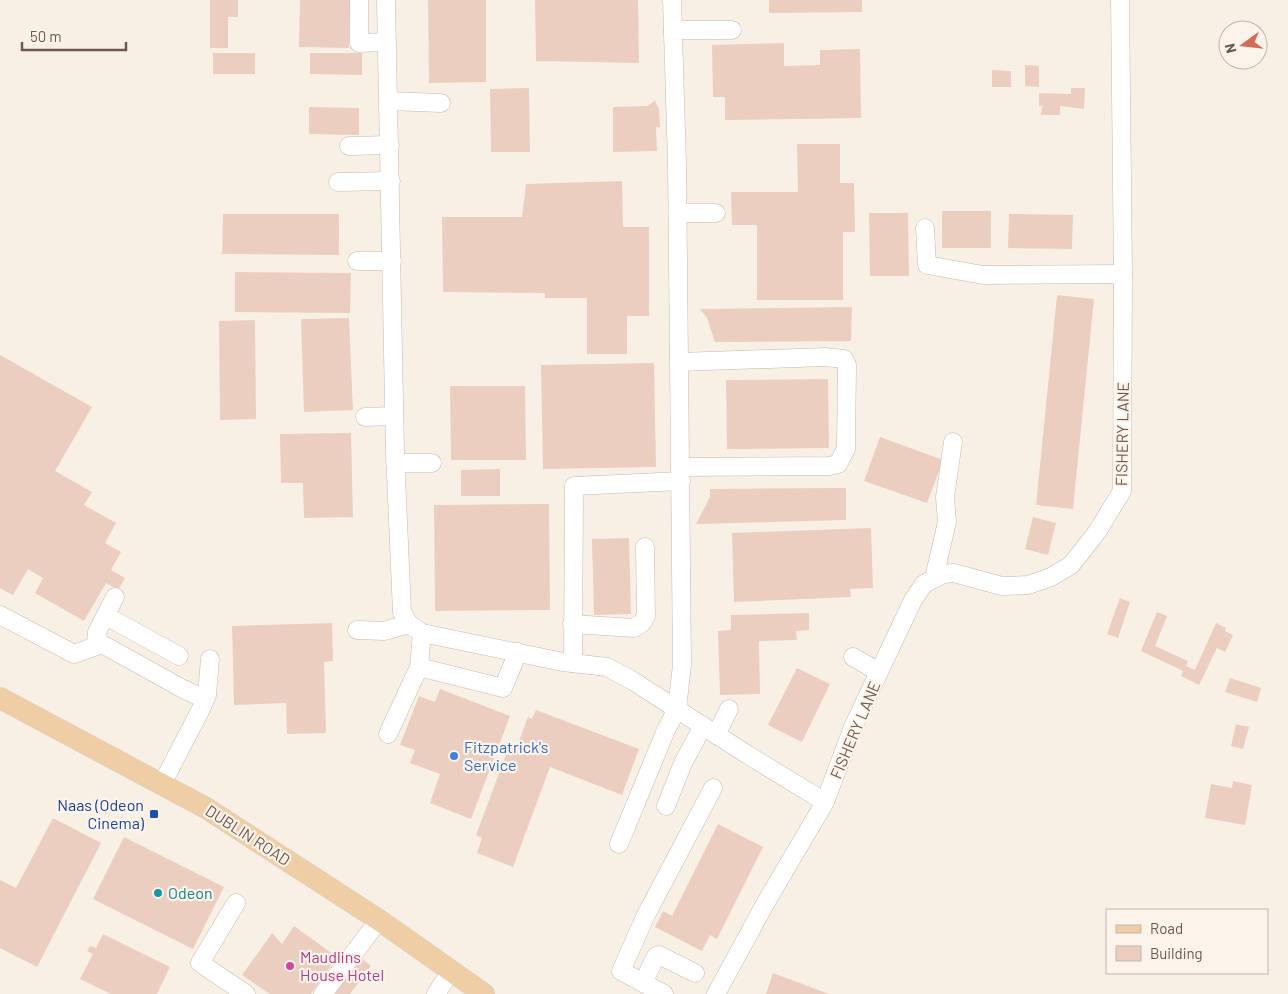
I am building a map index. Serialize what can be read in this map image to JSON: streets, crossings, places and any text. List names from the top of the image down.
{
  "streets": {
    "main road": ["DUBLIN ROAD"],
    "street": ["FISHERY LANE"]
  },
  "places": {
    "other": ["Fitzpatrick's Service", "Odeon", "Maudlins House Hotel"],
    "transit": ["Naas (Odeon Cinema)"]
  },
  "legend": ["Road", "Building"],
  "scale_bar": "50 m",
  "north": "left"
}
